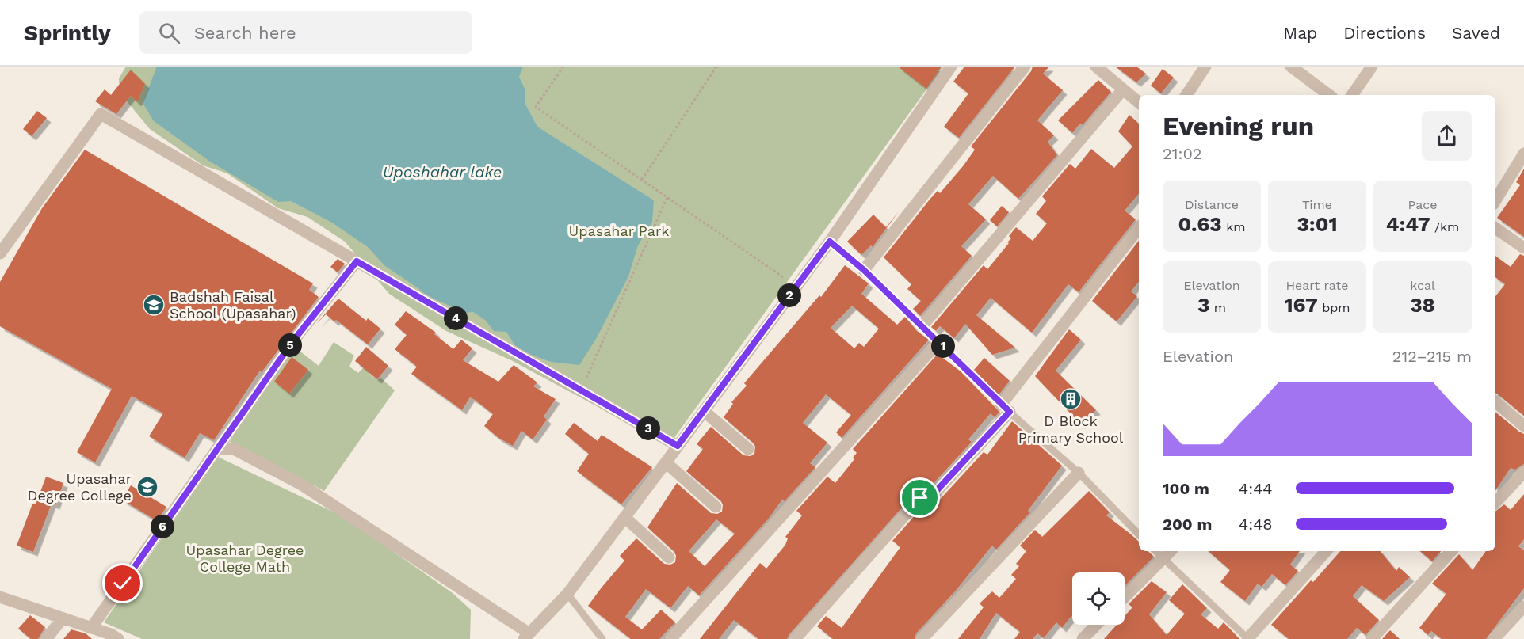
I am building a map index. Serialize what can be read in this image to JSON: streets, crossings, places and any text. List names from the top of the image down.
{
  "water": ["Uposhahar lake"],
  "parks": ["Upasahar Park", "Upasahar Degree College Math"],
  "places": {
    "school or university": ["Badshah Faisal School (Upasahar)", "Upasahar Degree College"],
    "building": ["D Block Primary School"]
  },
  "page": {
    "header": "Sprintly",
    "search": "Search here",
    "nav": ["Map", "Directions", "Saved"],
    "heading": ["Evening run", "21:02"],
    "stats": [
      ["Distance", "0.63 km"],
      ["Time", "3:01"],
      ["Pace", "4:47 /km"],
      ["Elevation", "3 m"],
      ["Heart rate", "167 bpm"],
      ["kcal", "38"]
    ],
    "pins": [
      "2",
      "4",
      "5",
      "1",
      "3",
      "6"
    ],
    "chart": ["Elevation", "212–215 m"],
    "list": [
      {
        "name": "100 m",
        "note": "4:44"
      },
      {
        "name": "200 m",
        "note": "4:48"
      }
    ]
  }
}
